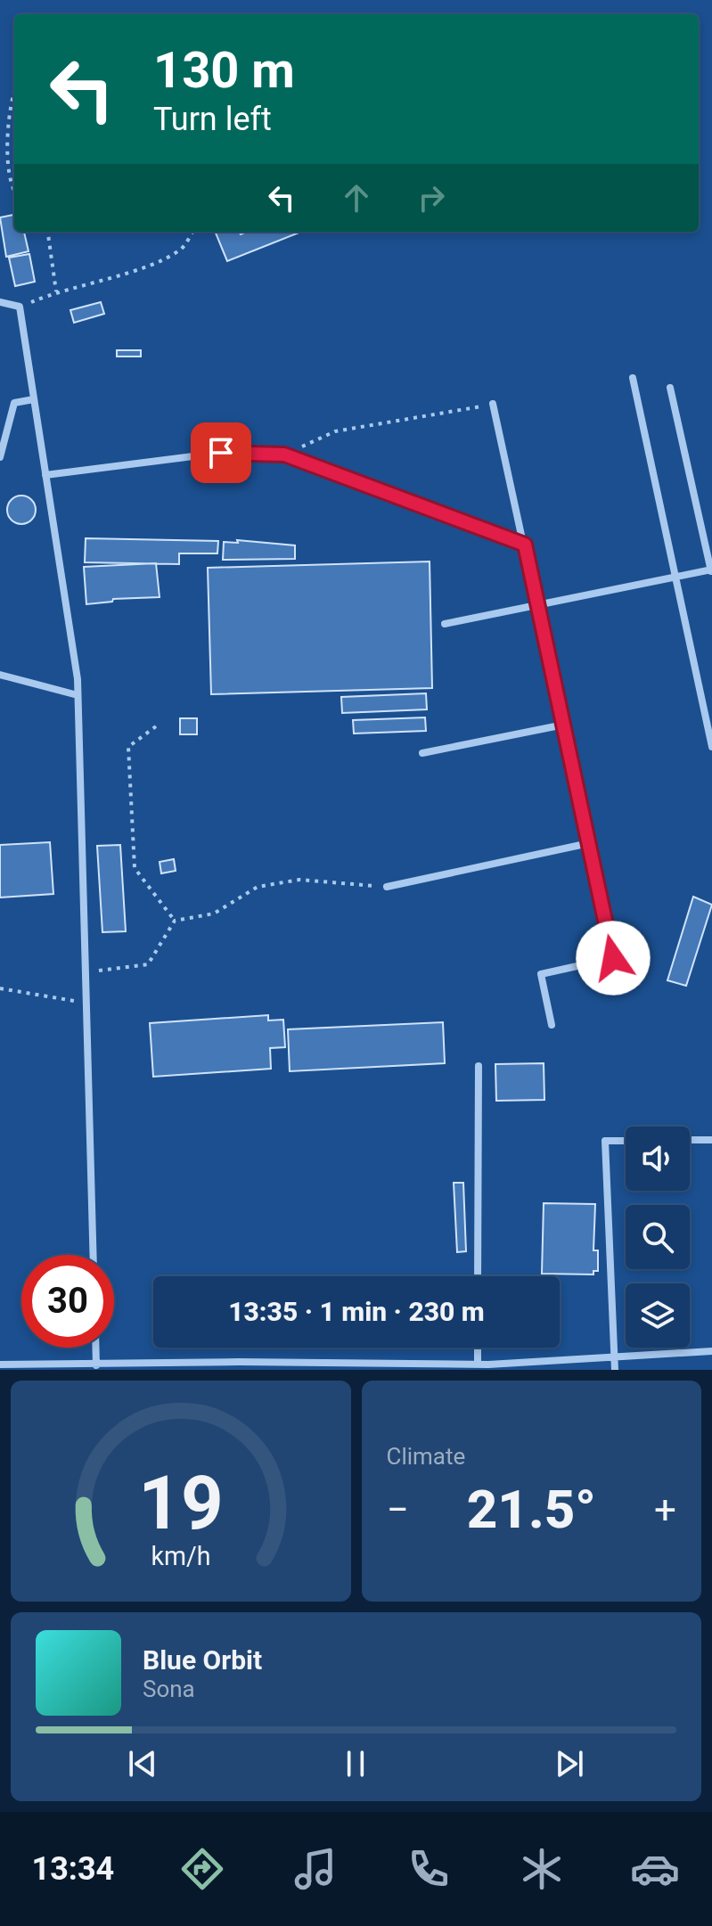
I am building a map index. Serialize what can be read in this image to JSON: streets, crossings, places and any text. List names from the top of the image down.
{
  "page": {
    "turn": ["130 m", "Turn left"],
    "limit": "30",
    "trip": "13:35 · 1 min · 230 m",
    "tile": "Climate",
    "heat": ["−", "21.5°", "+"],
    "song": ["Blue Orbit", "Sona"],
    "tabs": "13:34",
    "gauge": ["19", "km/h"]
  }
}
